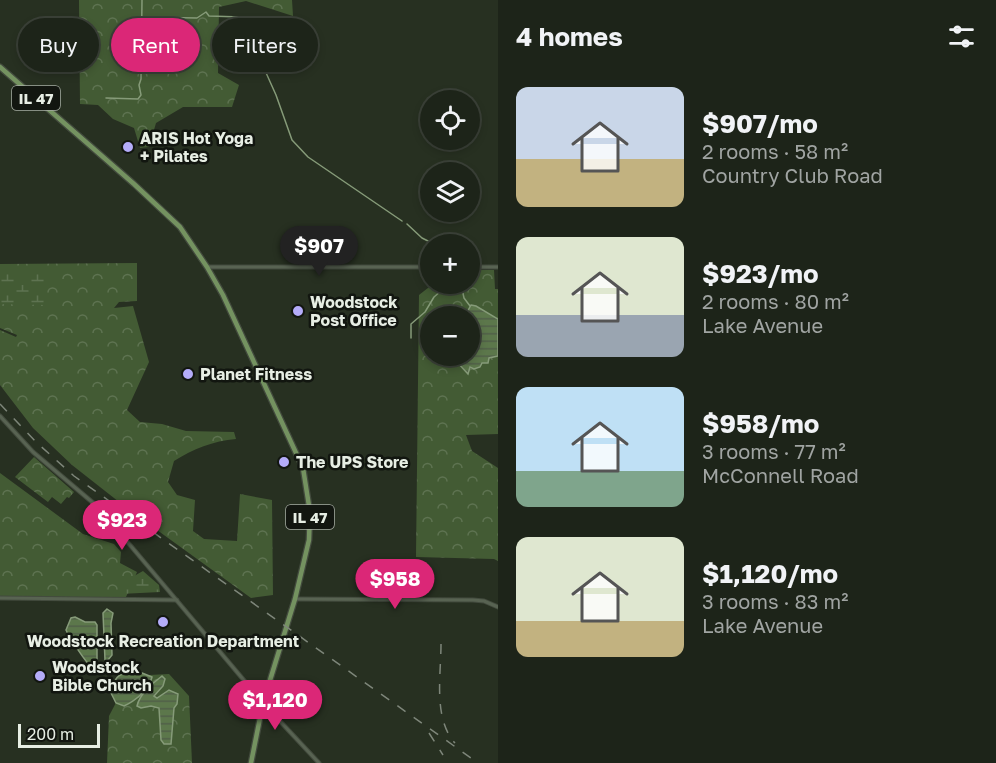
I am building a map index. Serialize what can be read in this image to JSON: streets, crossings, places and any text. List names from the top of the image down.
{
  "streets": {
    "main road": ["IL 47"]
  },
  "places": [
    "ARIS Hot Yoga + Pilates",
    "Woodstock Post Office",
    "Planet Fitness",
    "The UPS Store",
    "Woodstock Recreation Department",
    "Woodstock Bible Church"
  ],
  "scale_bar": "200 m",
  "page": {
    "heading": "4 homes",
    "chip": ["Buy", "Rent", "Filters"],
    "list": [
      {
        "name": "$907/mo",
        "note": "2 rooms · 58 m² · Country Club Road"
      },
      {
        "name": "$923/mo",
        "note": "2 rooms · 80 m² · Lake Avenue"
      },
      {
        "name": "$958/mo",
        "note": "3 rooms · 77 m² · McConnell Road"
      },
      {
        "name": "$1,120/mo",
        "note": "3 rooms · 83 m² · Lake Avenue"
      }
    ],
    "map_buttons": ["+", "−"],
    "price": [
      "$907",
      "$923",
      "$958",
      "$1,120"
    ],
    "scale": "200 m"
  }
}
